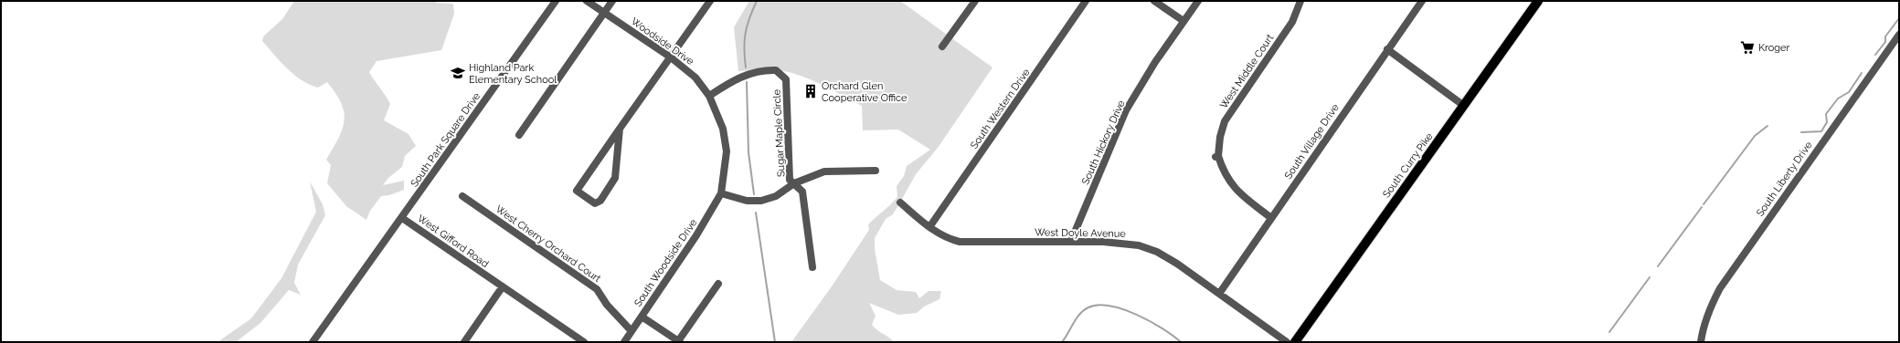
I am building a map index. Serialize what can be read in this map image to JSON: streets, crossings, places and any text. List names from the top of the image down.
{
  "streets": {
    "main road": ["South Curry Pike"],
    "street": [
      "Woodside Drive",
      "West Middle Court",
      "South Western Drive",
      "Sugar Maple Circle",
      "South Park Square Drive",
      "South Village Drive",
      "South Hickory Drive",
      "South Liberty Drive",
      "West Doyle Avenue",
      "West Gifford Road",
      "West Cherry Orchard Court",
      "South Woodside Drive"
    ]
  },
  "crossings": [
    ["Woodside Drive", "Sugar Maple Circle"],
    ["Woodside Drive", "South Woodside Drive"],
    ["West Middle Court", "South Village Drive"],
    ["South Western Drive", "West Doyle Avenue"],
    ["South Park Square Drive", "West Gifford Road"],
    ["South Village Drive", "West Doyle Avenue"],
    ["South Hickory Drive", "West Doyle Avenue"],
    ["West Cherry Orchard Court", "South Woodside Drive"]
  ],
  "places": {
    "supermarket": ["Kroger"],
    "school or university": ["Highland Park Elementary School"],
    "building": ["Orchard Glen Cooperative Office"]
  }
}
